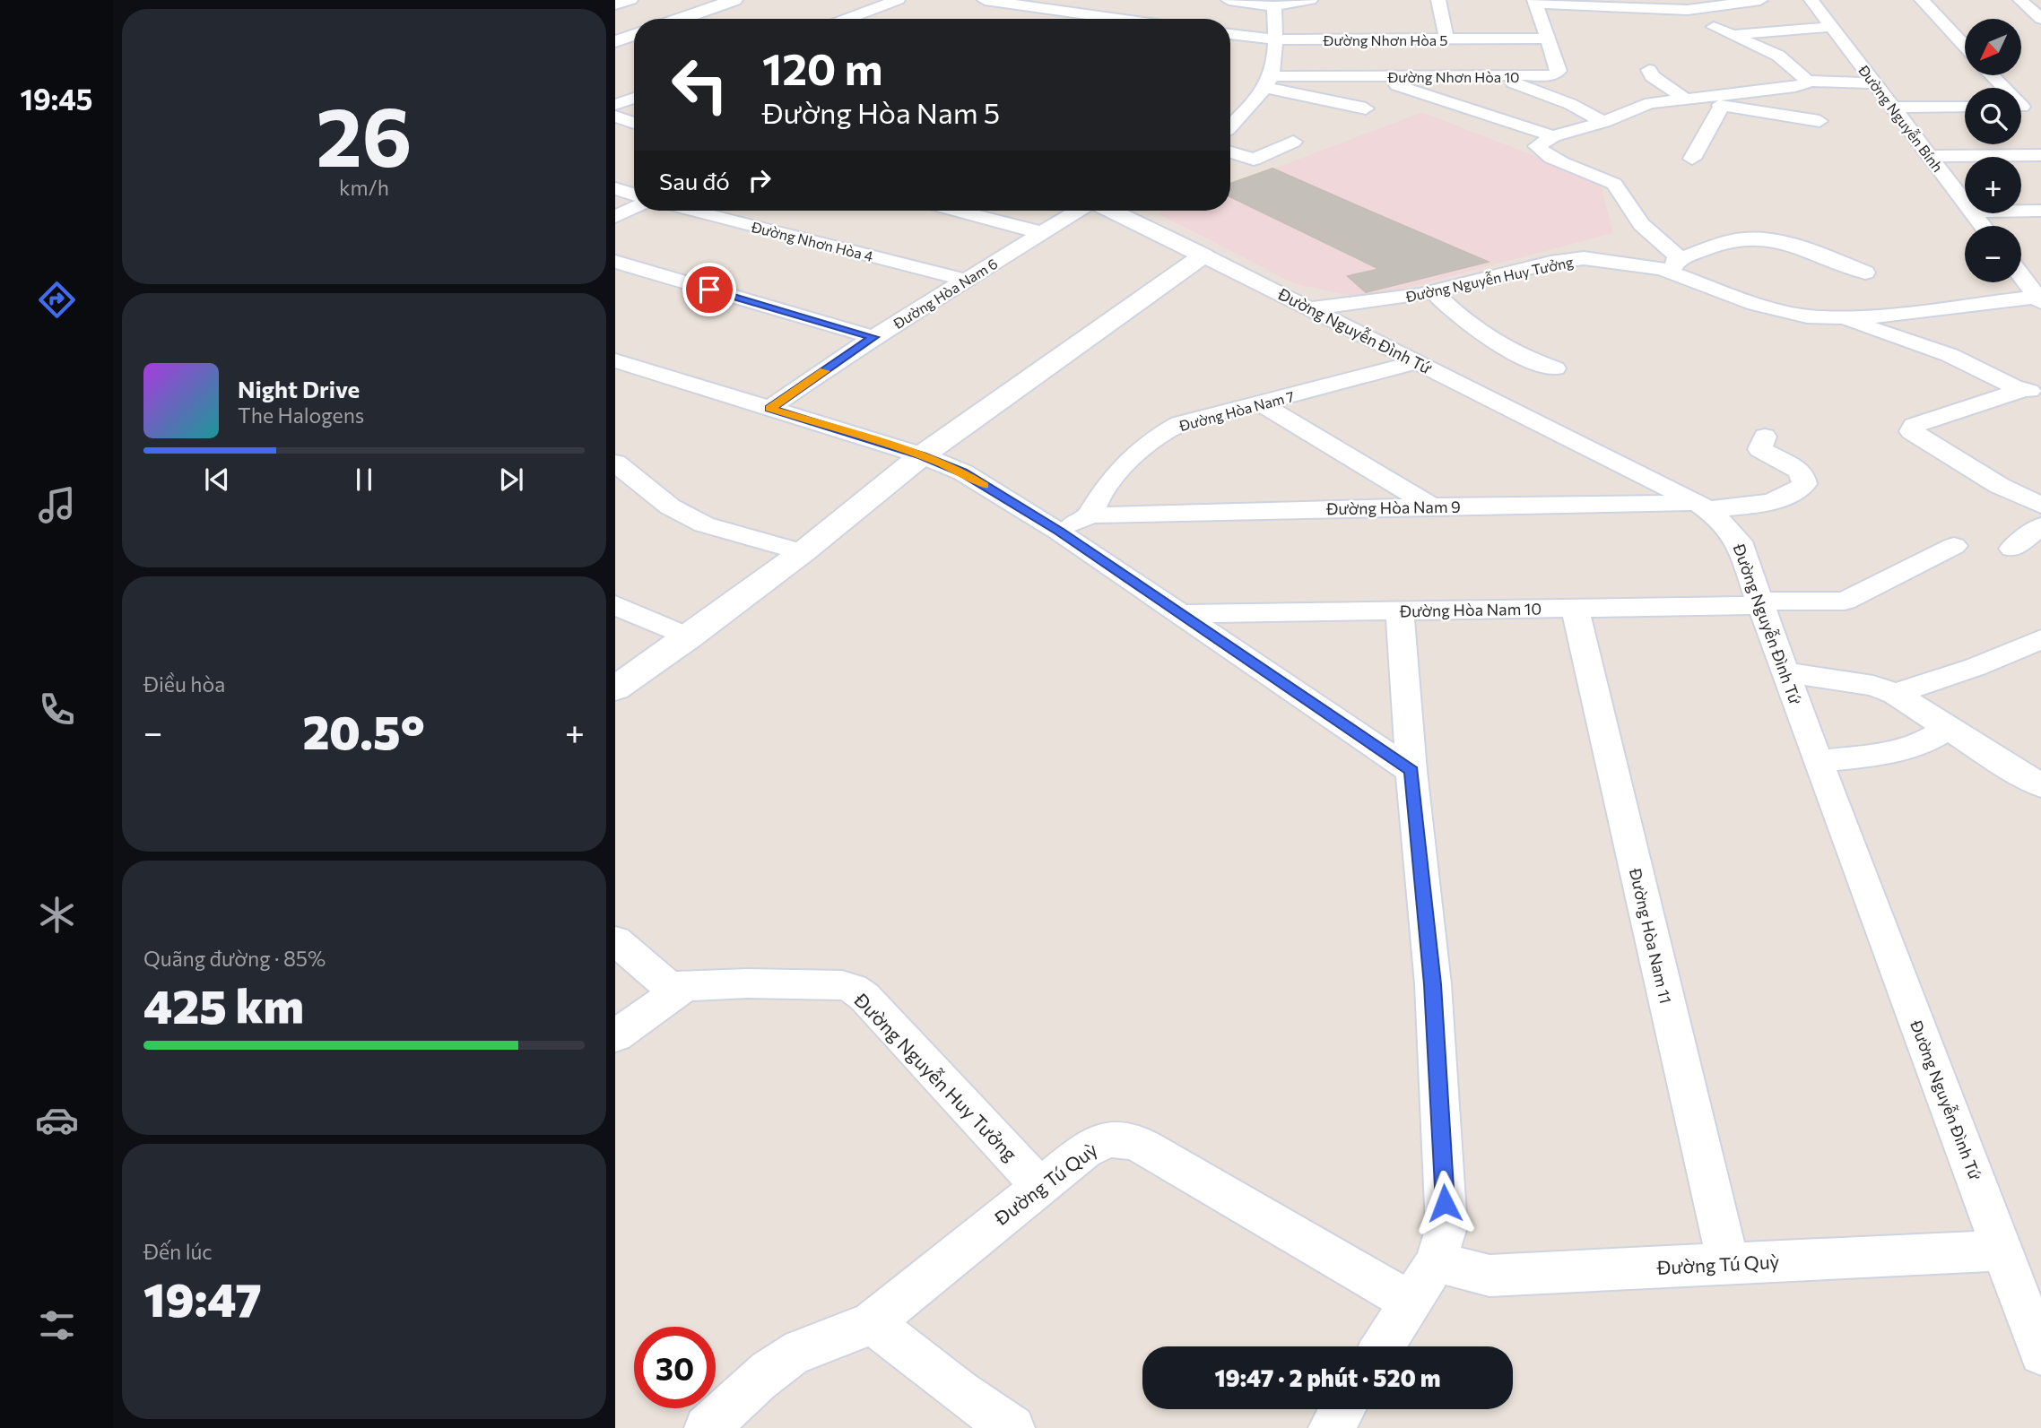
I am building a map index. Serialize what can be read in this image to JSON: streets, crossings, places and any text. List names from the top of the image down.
{
  "streets": {
    "street": [
      "Đường Nhơn Hòa 5",
      "Đường Nhơn Hòa 10",
      "Đường Nguyễn Bính",
      "Đường Nhơn Hòa 4",
      "Đường Nguyễn Huy Tưởng",
      "Đường Hòa Nam 6",
      "Đường Nguyễn Đình Tứ",
      "Đường Hòa Nam 7",
      "Đường Hòa Nam 9",
      "Đường Hòa Nam 10",
      "Đường Hòa Nam 11",
      "Đường Tú Quỳ"
    ]
  },
  "crossings": [
    ["Đường Nhơn Hòa 5", "Đường Nhơn Hòa 10"],
    ["Đường Nhơn Hòa 4", "Đường Hòa Nam 6"],
    ["Đường Nguyễn Huy Tưởng", "Đường Nguyễn Đình Tứ"],
    ["Đường Nguyễn Huy Tưởng", "Đường Tú Quỳ"],
    ["Đường Nguyễn Đình Tứ", "Đường Hòa Nam 7"],
    ["Đường Nguyễn Đình Tứ", "Đường Hòa Nam 9"],
    ["Đường Nguyễn Đình Tứ", "Đường Hòa Nam 10"],
    ["Đường Nguyễn Đình Tứ", "Đường Tú Quỳ"],
    ["Đường Hòa Nam 7", "Đường Hòa Nam 9"],
    ["Đường Hòa Nam 10", "Đường Hòa Nam 11"],
    ["Đường Hòa Nam 11", "Đường Tú Quỳ"]
  ],
  "north": "bottom left",
  "page": {
    "tabs": "19:45",
    "tile": [
      ["26", "km/h"],
      "Điều hòa",
      ["Quãng đường · 85%", "425 km"],
      ["Đến lúc", "19:47"]
    ],
    "map_buttons": ["+", "−"],
    "turn": ["120 m", "Đường Hòa Nam 5"],
    "then": "Sau đó",
    "song": ["Night Drive", "The Halogens"],
    "heat": ["−", "20.5°", "+"],
    "limit": "30",
    "trip": "19:47 · 2 phút · 520 m"
  }
}
